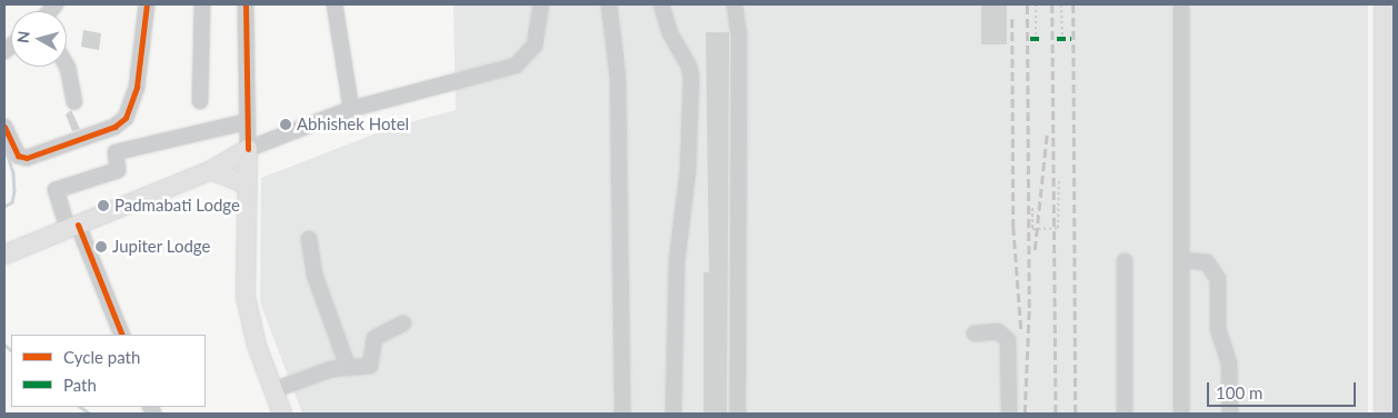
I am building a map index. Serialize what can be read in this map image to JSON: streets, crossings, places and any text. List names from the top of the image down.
{
  "places": ["Abhishek Hotel", "Padmabati Lodge", "Jupiter Lodge"],
  "legend": ["Cycle path", "Path"],
  "scale_bar": "100 m",
  "north": "left"
}
